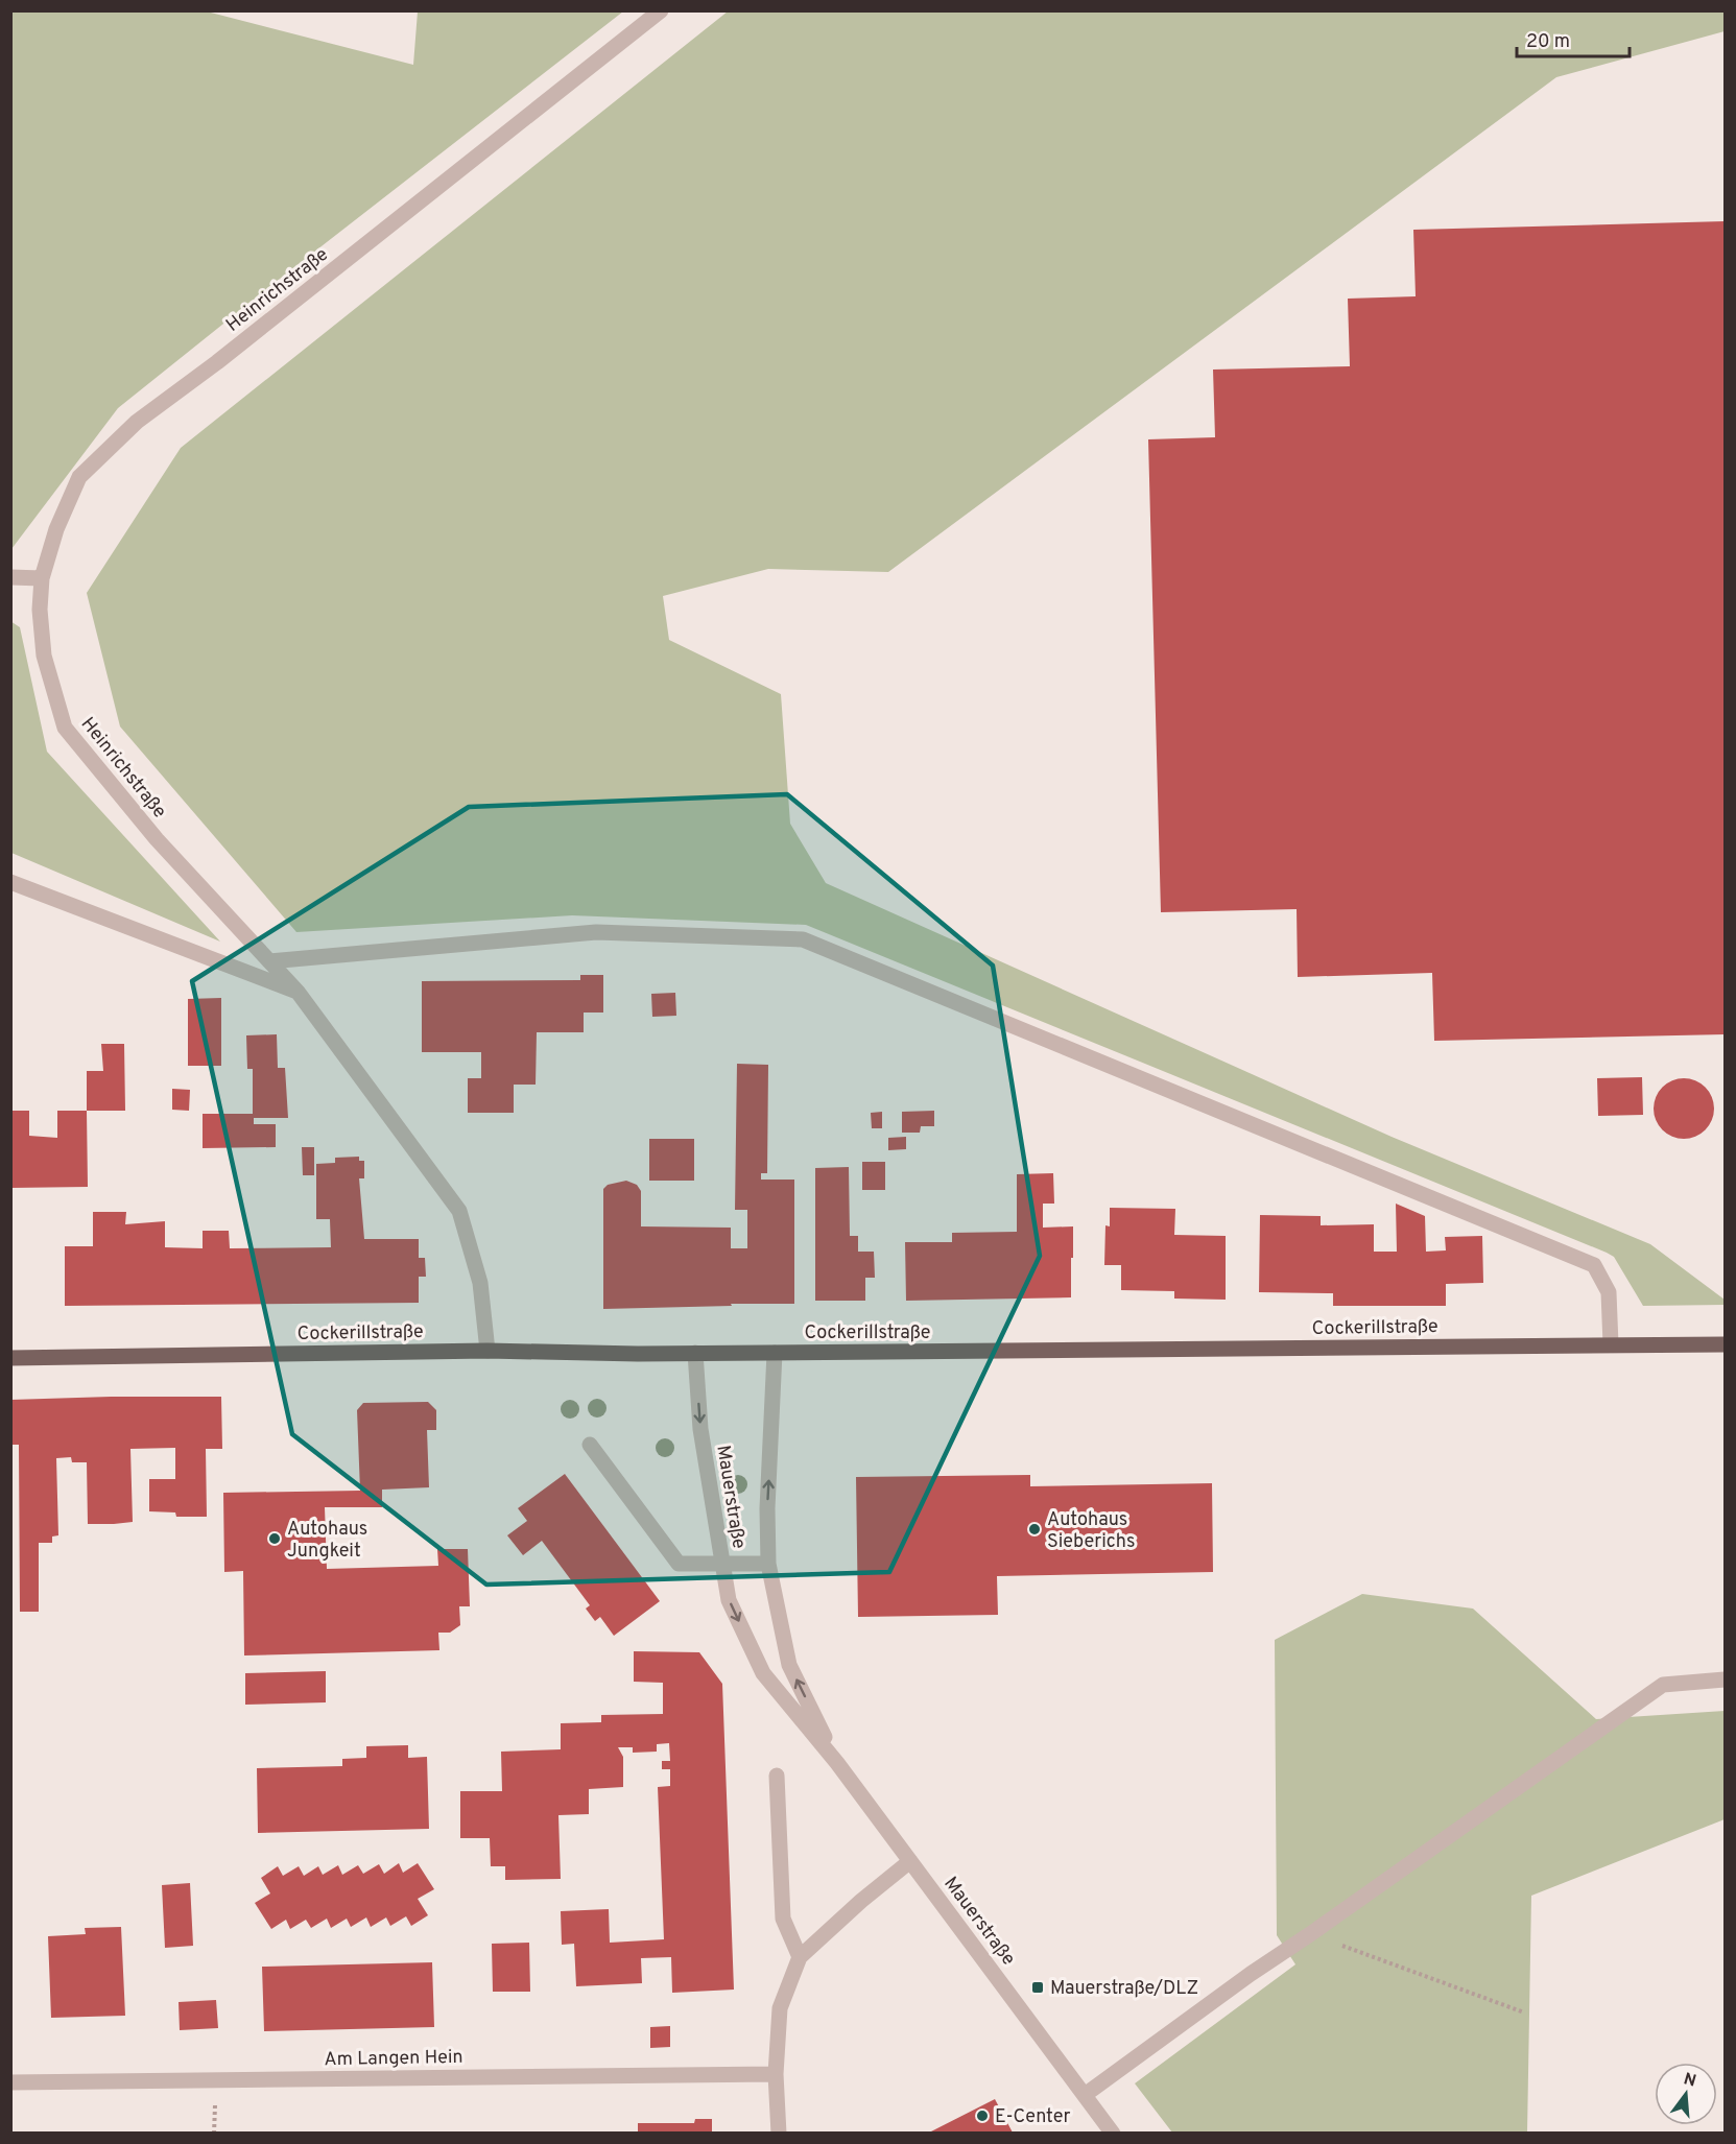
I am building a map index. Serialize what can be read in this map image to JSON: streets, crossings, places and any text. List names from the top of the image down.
{
  "streets": {
    "main road": ["Cockerillstraße"],
    "street": ["Heinrichstraße", "Mauerstraße", "Am Langen Hein"]
  },
  "crossings": [
    ["Heinrichstraße", "Cockerillstraße"],
    ["Cockerillstraße", "Mauerstraße"]
  ],
  "places": {
    "other": ["Autohaus Sieberichs", "Autohaus Jungkeit", "E-Center"],
    "transit": ["Mauerstraße/DLZ"]
  },
  "scale_bar": "20 m",
  "north": "top"
}
